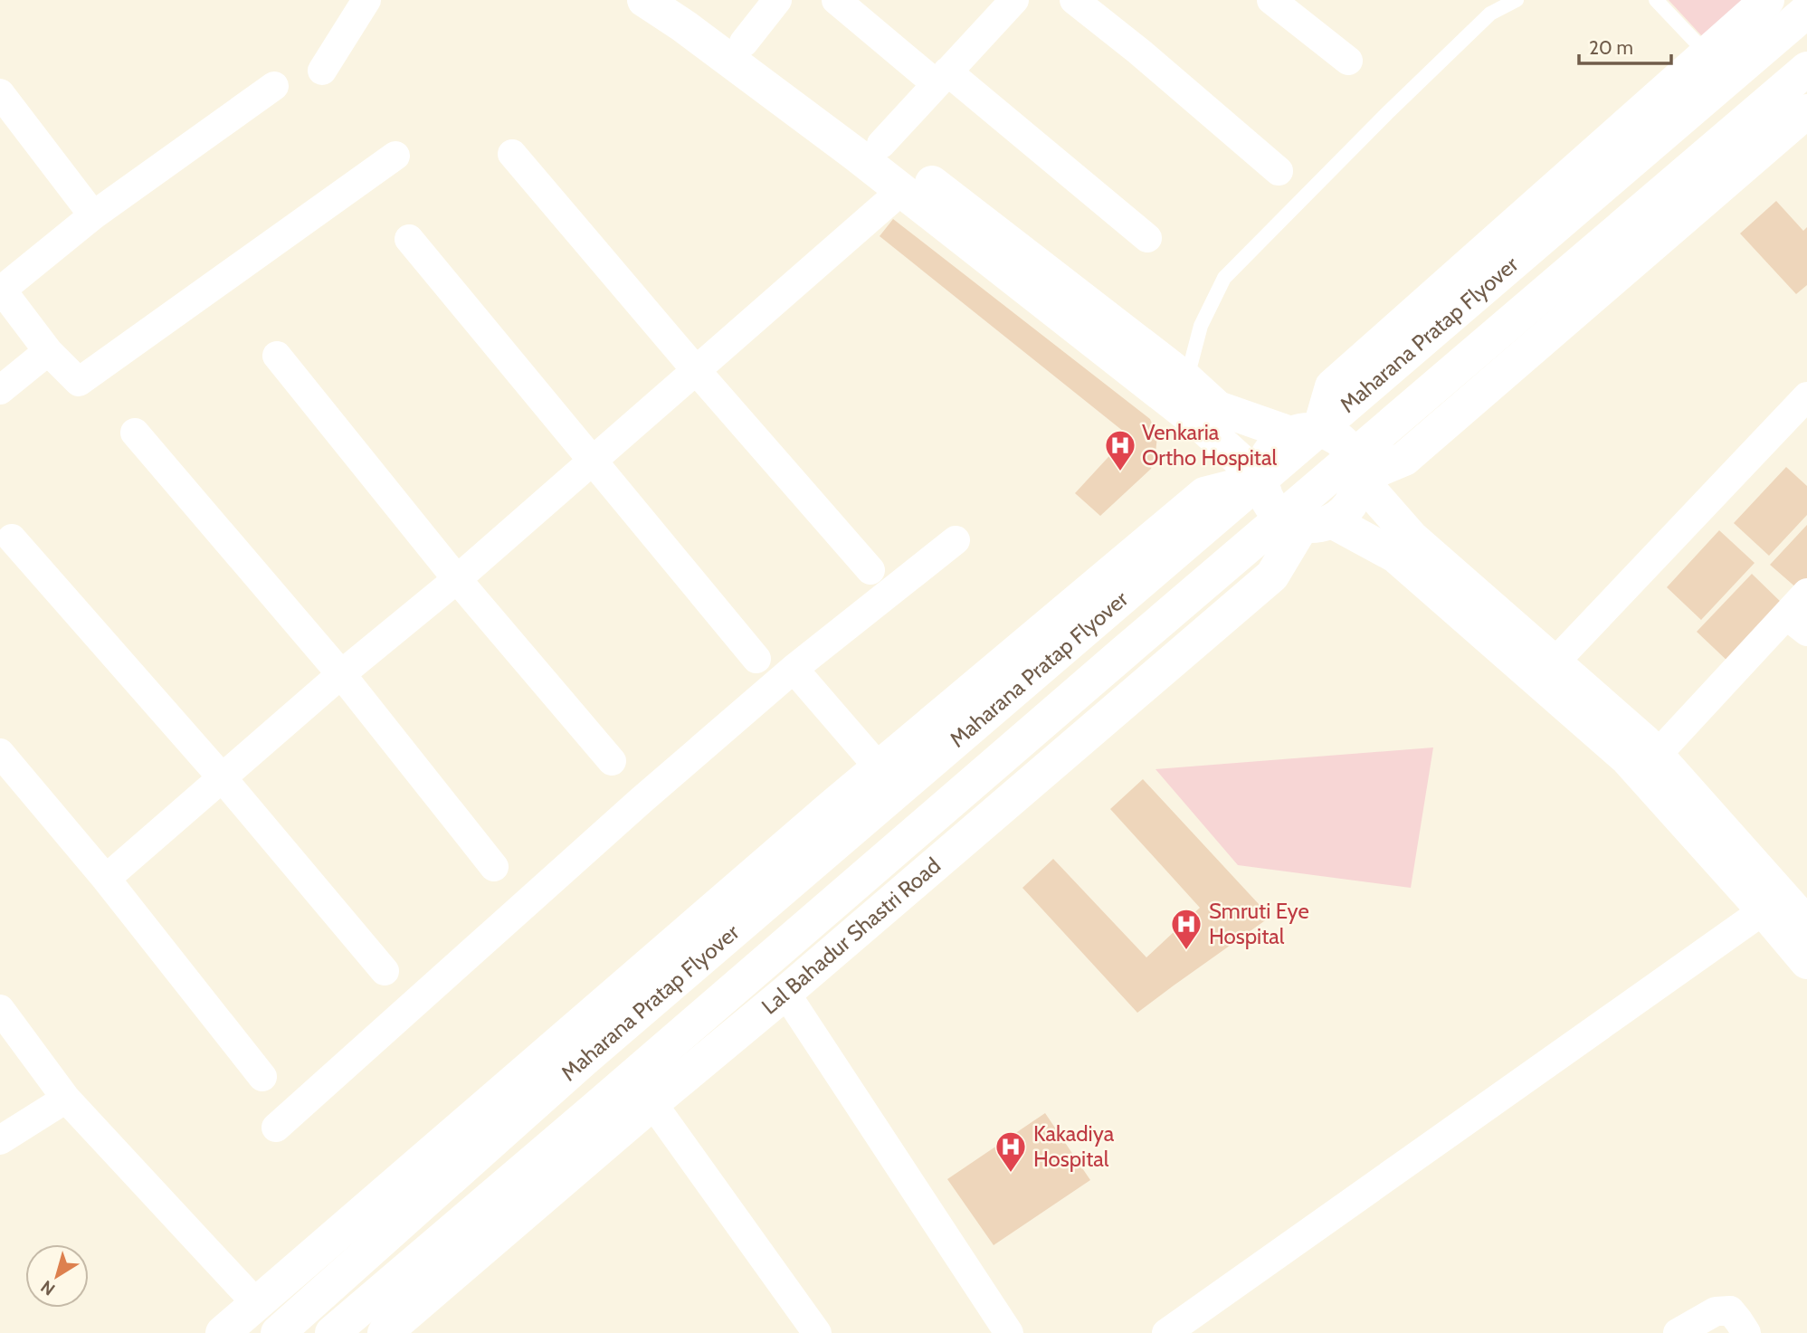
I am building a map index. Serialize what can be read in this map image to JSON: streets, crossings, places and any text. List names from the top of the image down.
{
  "streets": {
    "main road": ["Maharana Pratap Flyover", "Lal Bahadur Shastri Road"]
  },
  "places": {
    "hospital": ["Venkaria Ortho Hospital", "Smruti Eye Hospital", "Kakadiya Hospital"]
  },
  "scale_bar": "20 m",
  "north": "bottom left"
}
